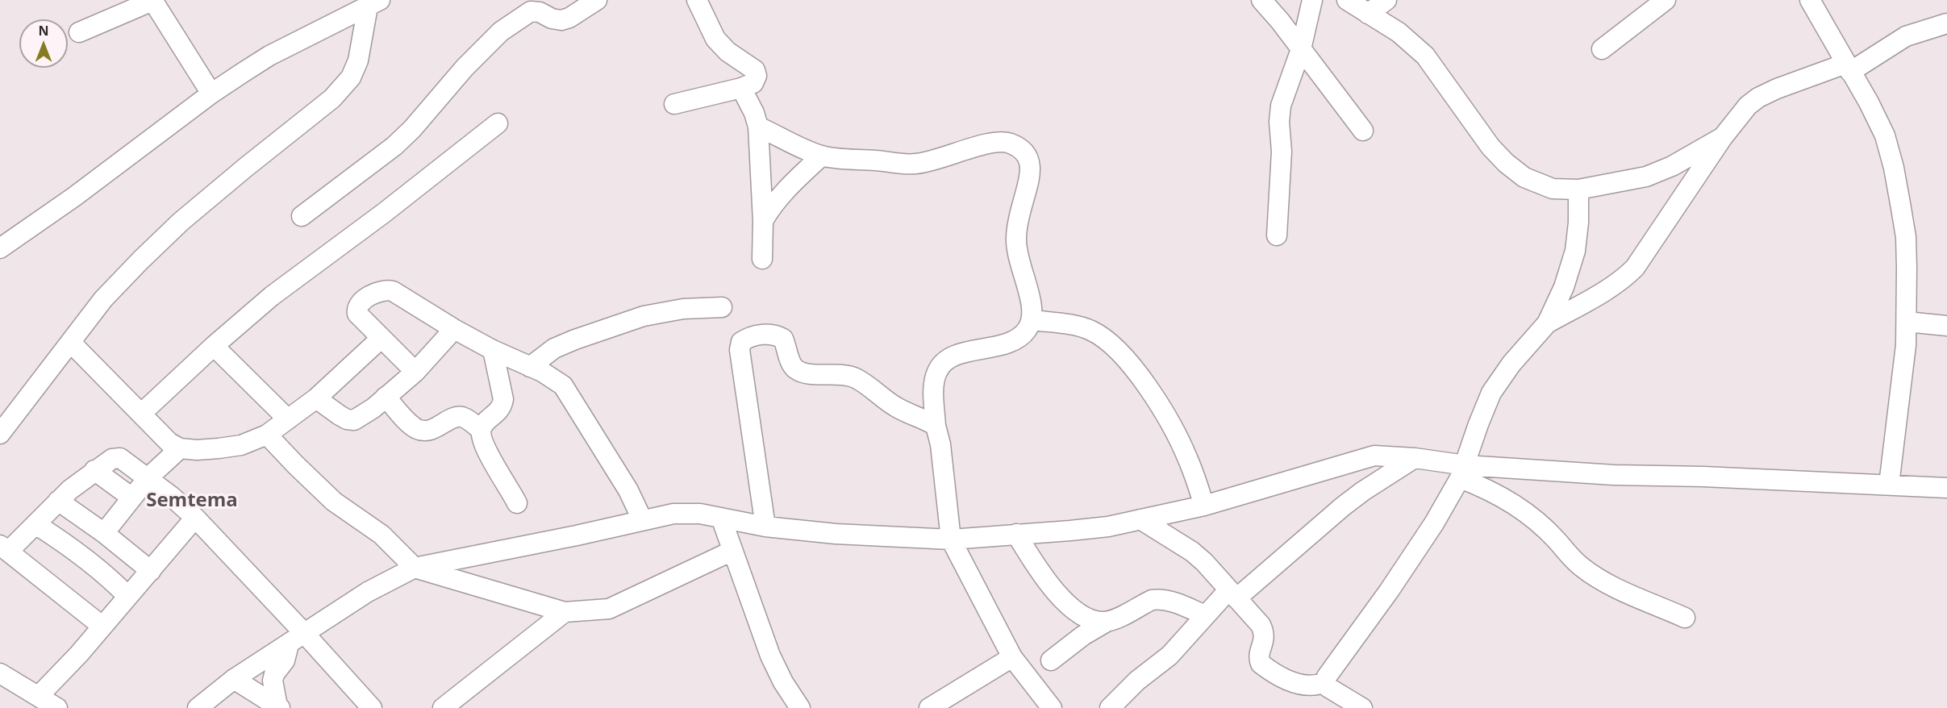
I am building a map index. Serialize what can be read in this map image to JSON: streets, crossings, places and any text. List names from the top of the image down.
{
  "districts": ["Semtema"],
  "north": "top"
}
